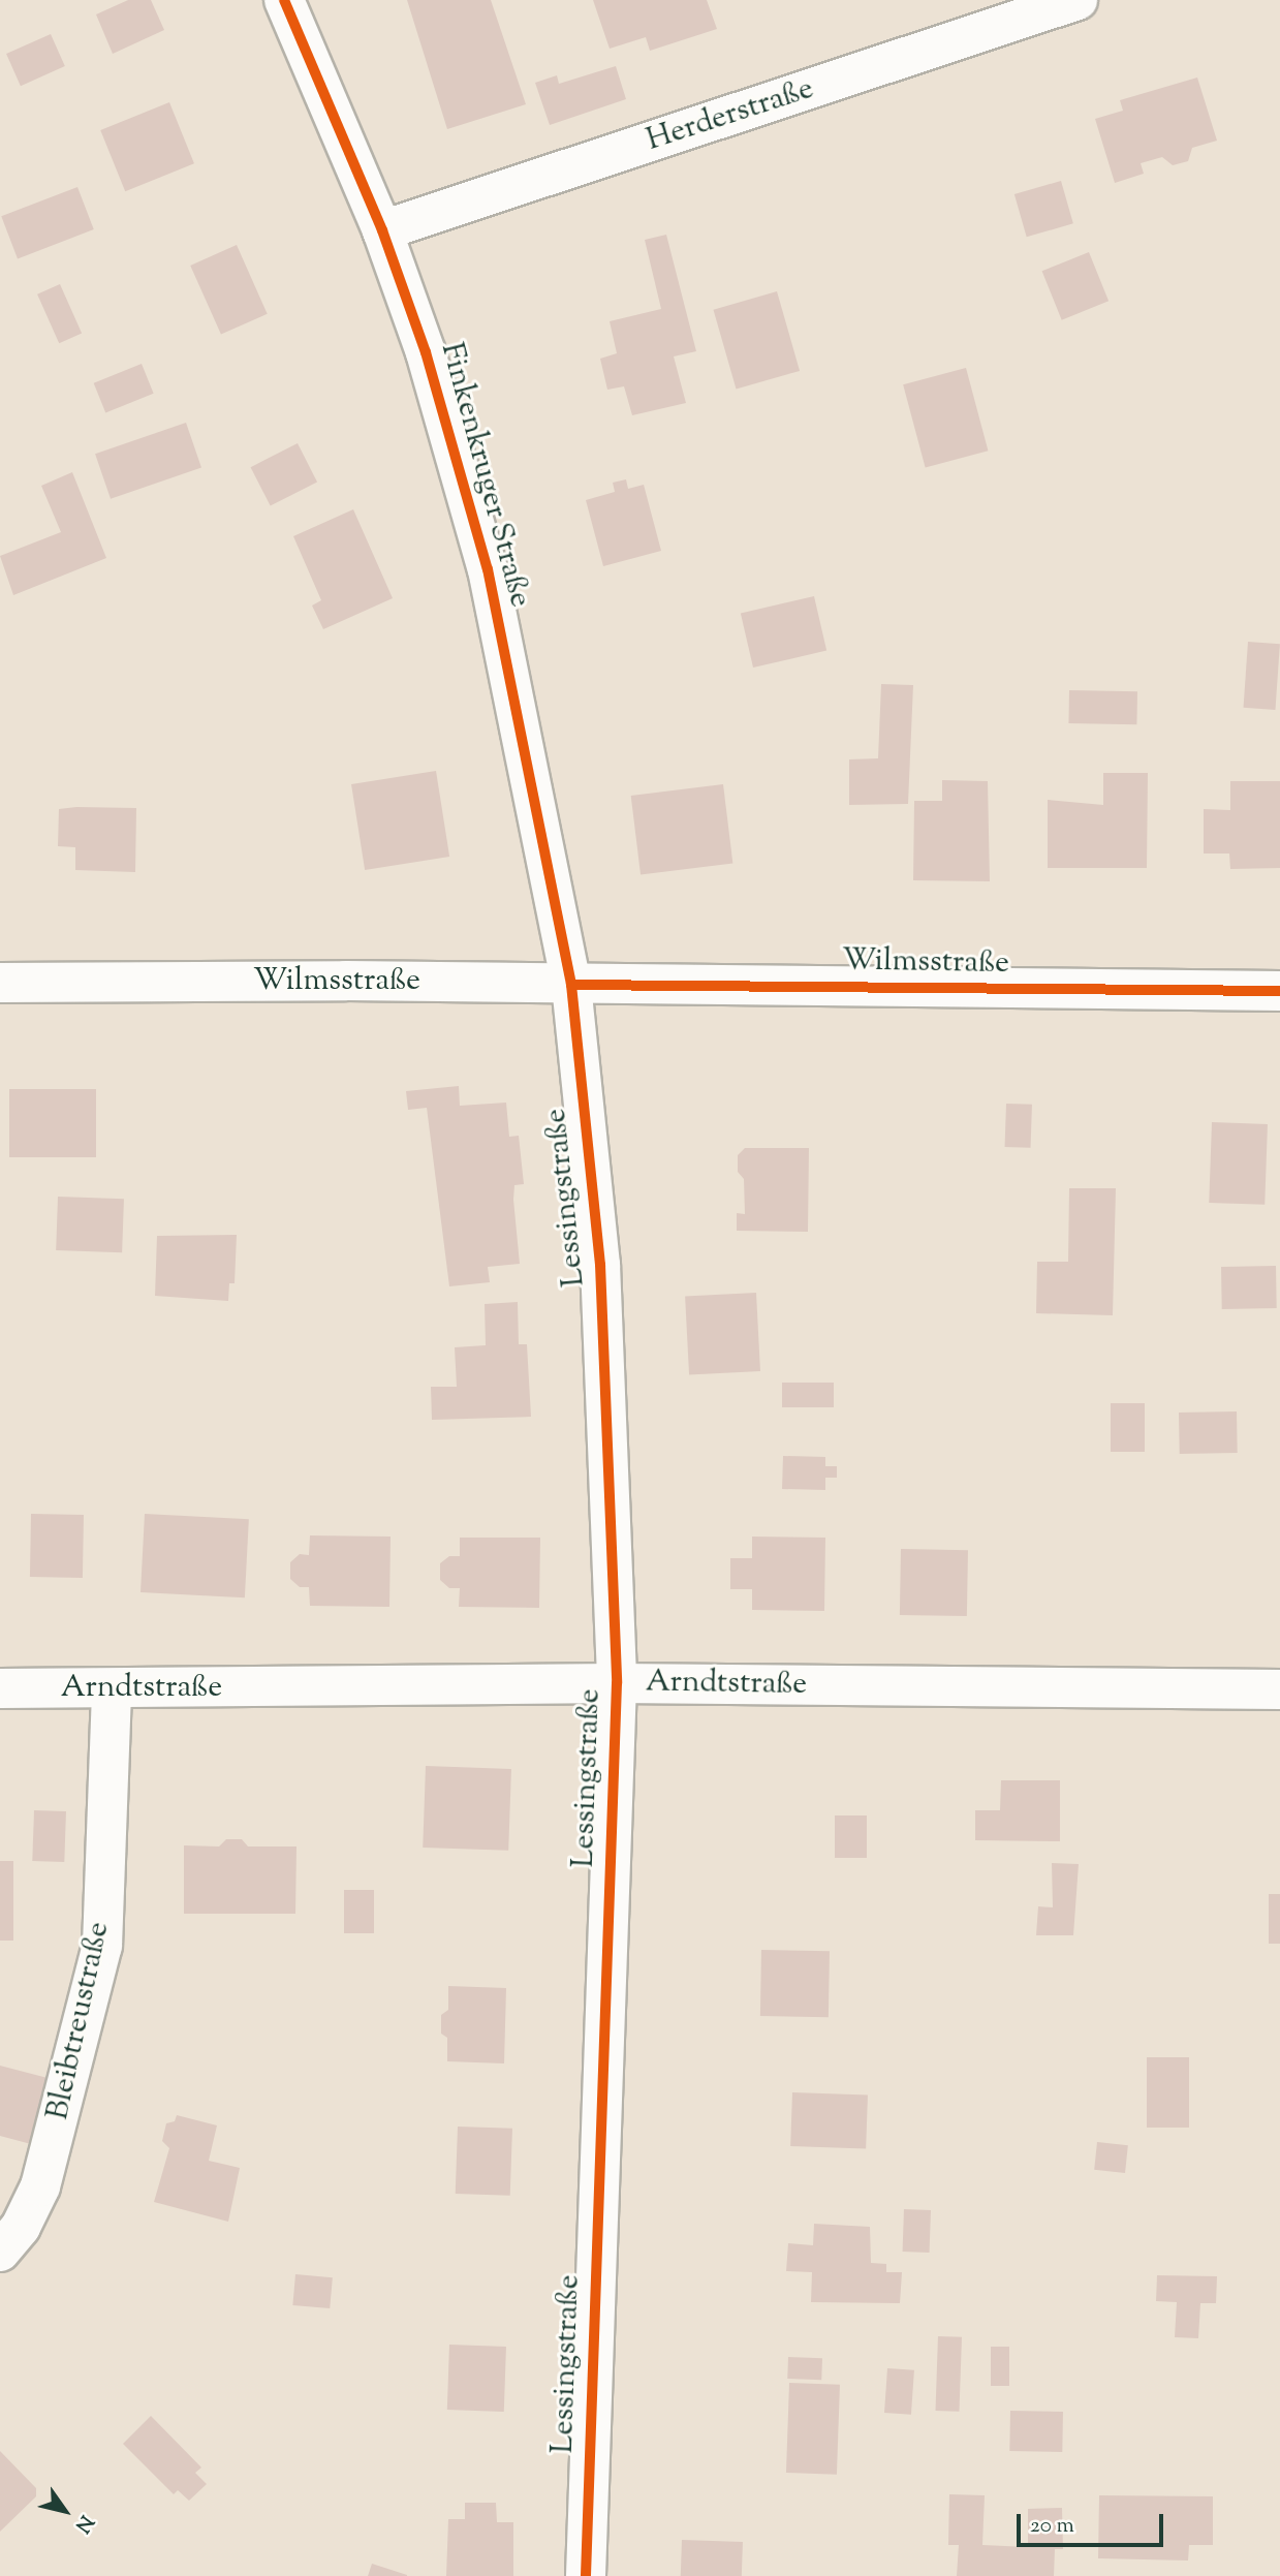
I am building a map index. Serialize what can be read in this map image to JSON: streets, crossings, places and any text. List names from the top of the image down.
{
  "streets": {
    "street": [
      "Herderstraße",
      "Finkenkruger Straße",
      "Wilmsstraße",
      "Lessingstraße",
      "Arndtstraße",
      "Bleibtreustraße"
    ]
  },
  "crossings": [
    ["Herderstraße", "Finkenkruger Straße"],
    ["Finkenkruger Straße", "Wilmsstraße"],
    ["Finkenkruger Straße", "Lessingstraße"],
    ["Wilmsstraße", "Lessingstraße"],
    ["Lessingstraße", "Arndtstraße"],
    ["Arndtstraße", "Bleibtreustraße"]
  ],
  "scale_bar": "20 m",
  "north": "bottom right"
}
